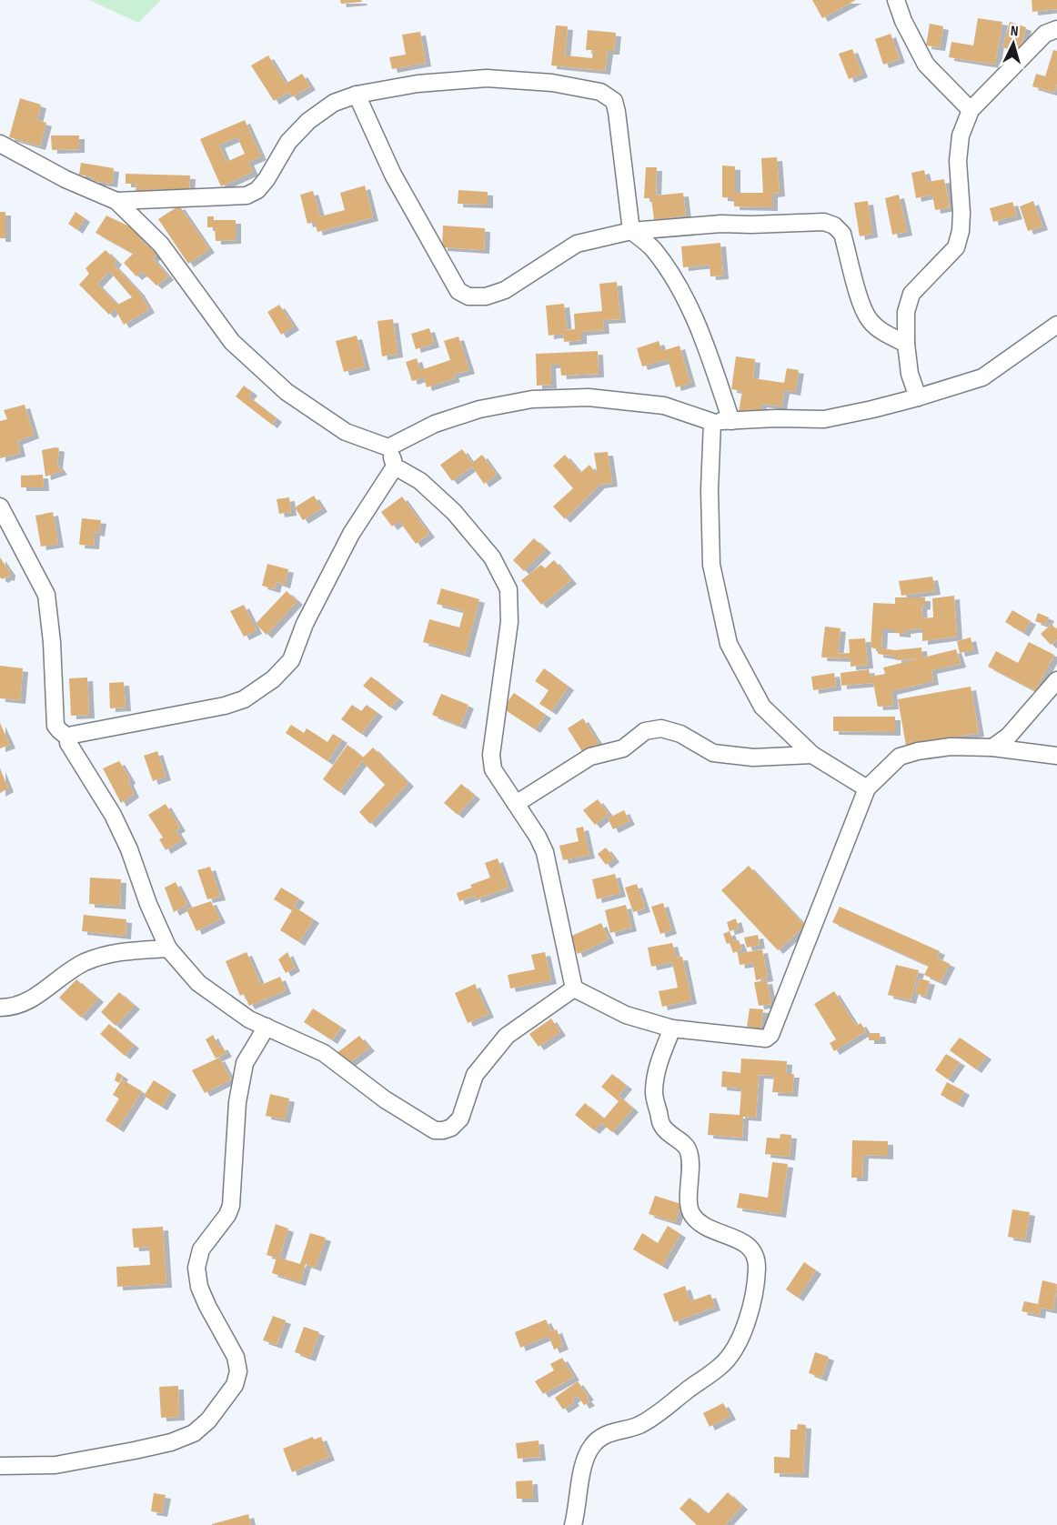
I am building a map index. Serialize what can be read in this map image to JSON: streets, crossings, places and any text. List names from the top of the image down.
{
  "north": "top"
}
